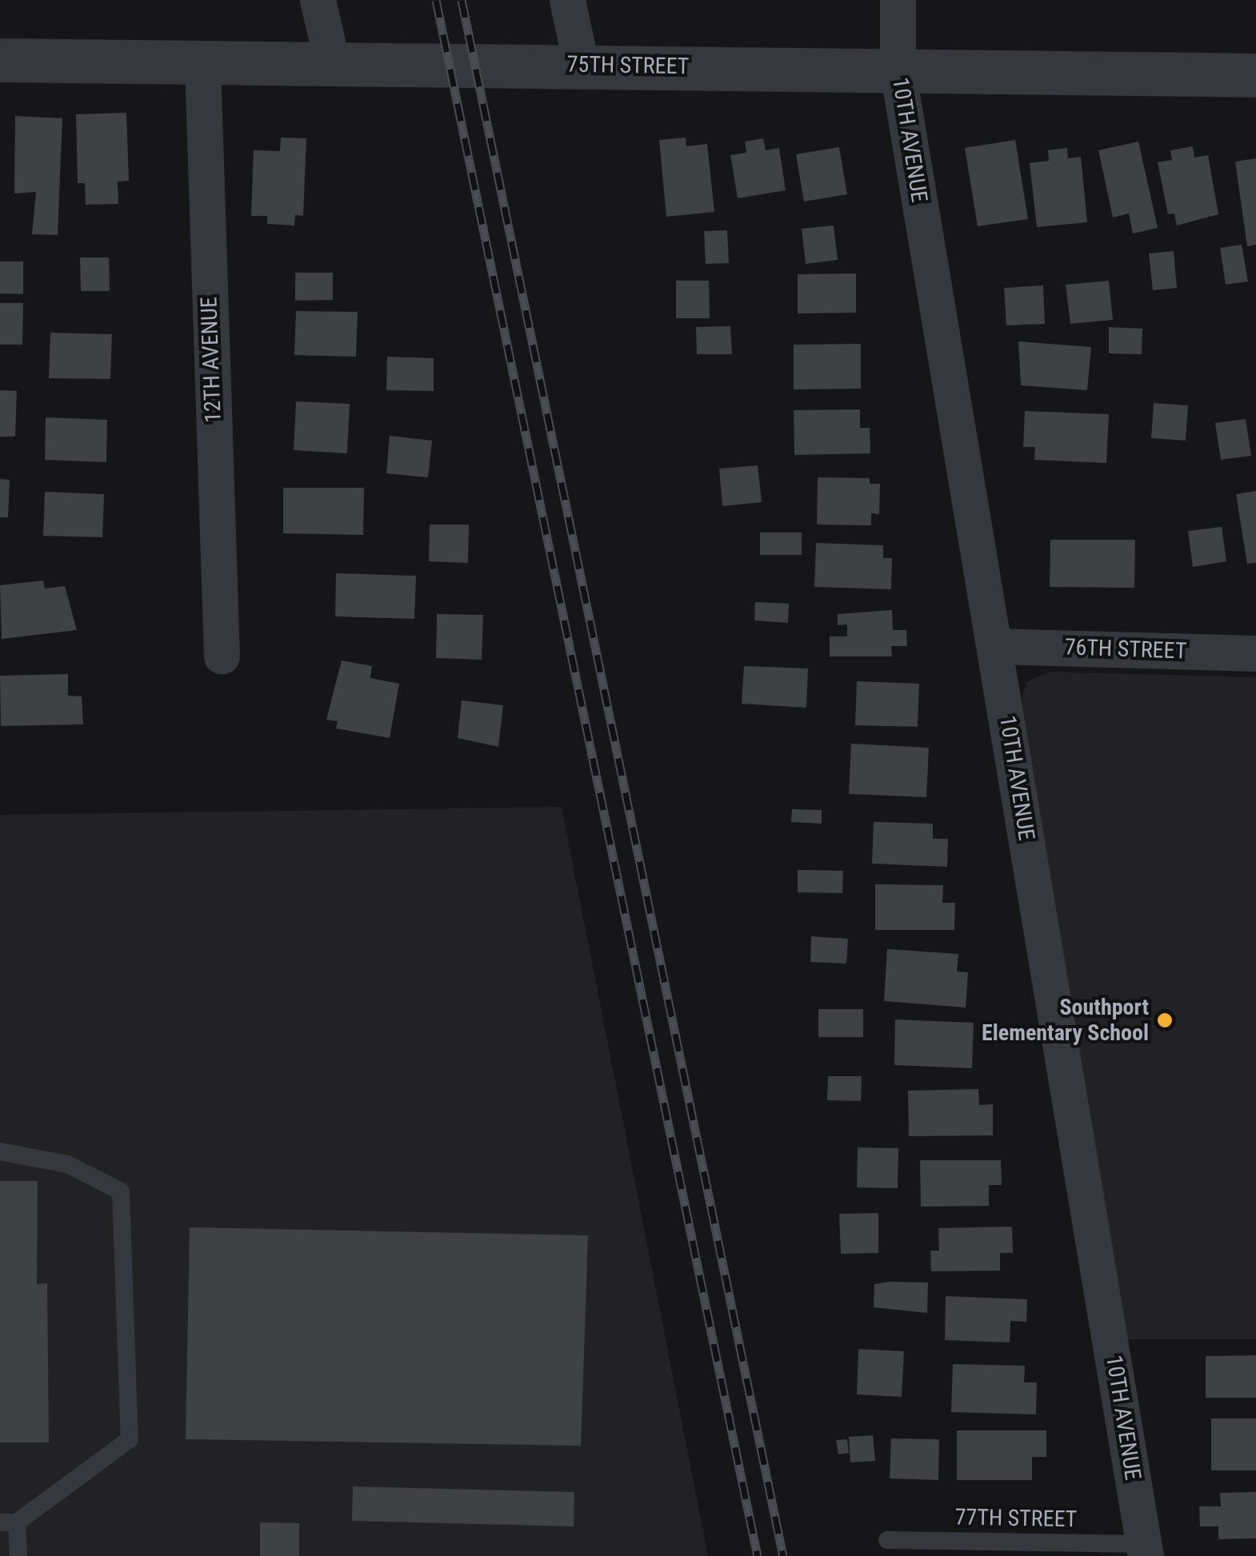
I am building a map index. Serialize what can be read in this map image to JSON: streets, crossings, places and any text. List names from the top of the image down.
{
  "streets": {
    "street": [
      "75TH STREET",
      "10TH AVENUE",
      "12TH AVENUE",
      "76TH STREET"
    ],
    "lane": ["77TH STREET"]
  },
  "crossings": [
    ["75TH STREET", "10TH AVENUE"],
    ["75TH STREET", "12TH AVENUE"],
    ["10TH AVENUE", "76TH STREET"],
    ["10TH AVENUE", "77TH STREET"]
  ],
  "places": ["Southport Elementary School"]
}
